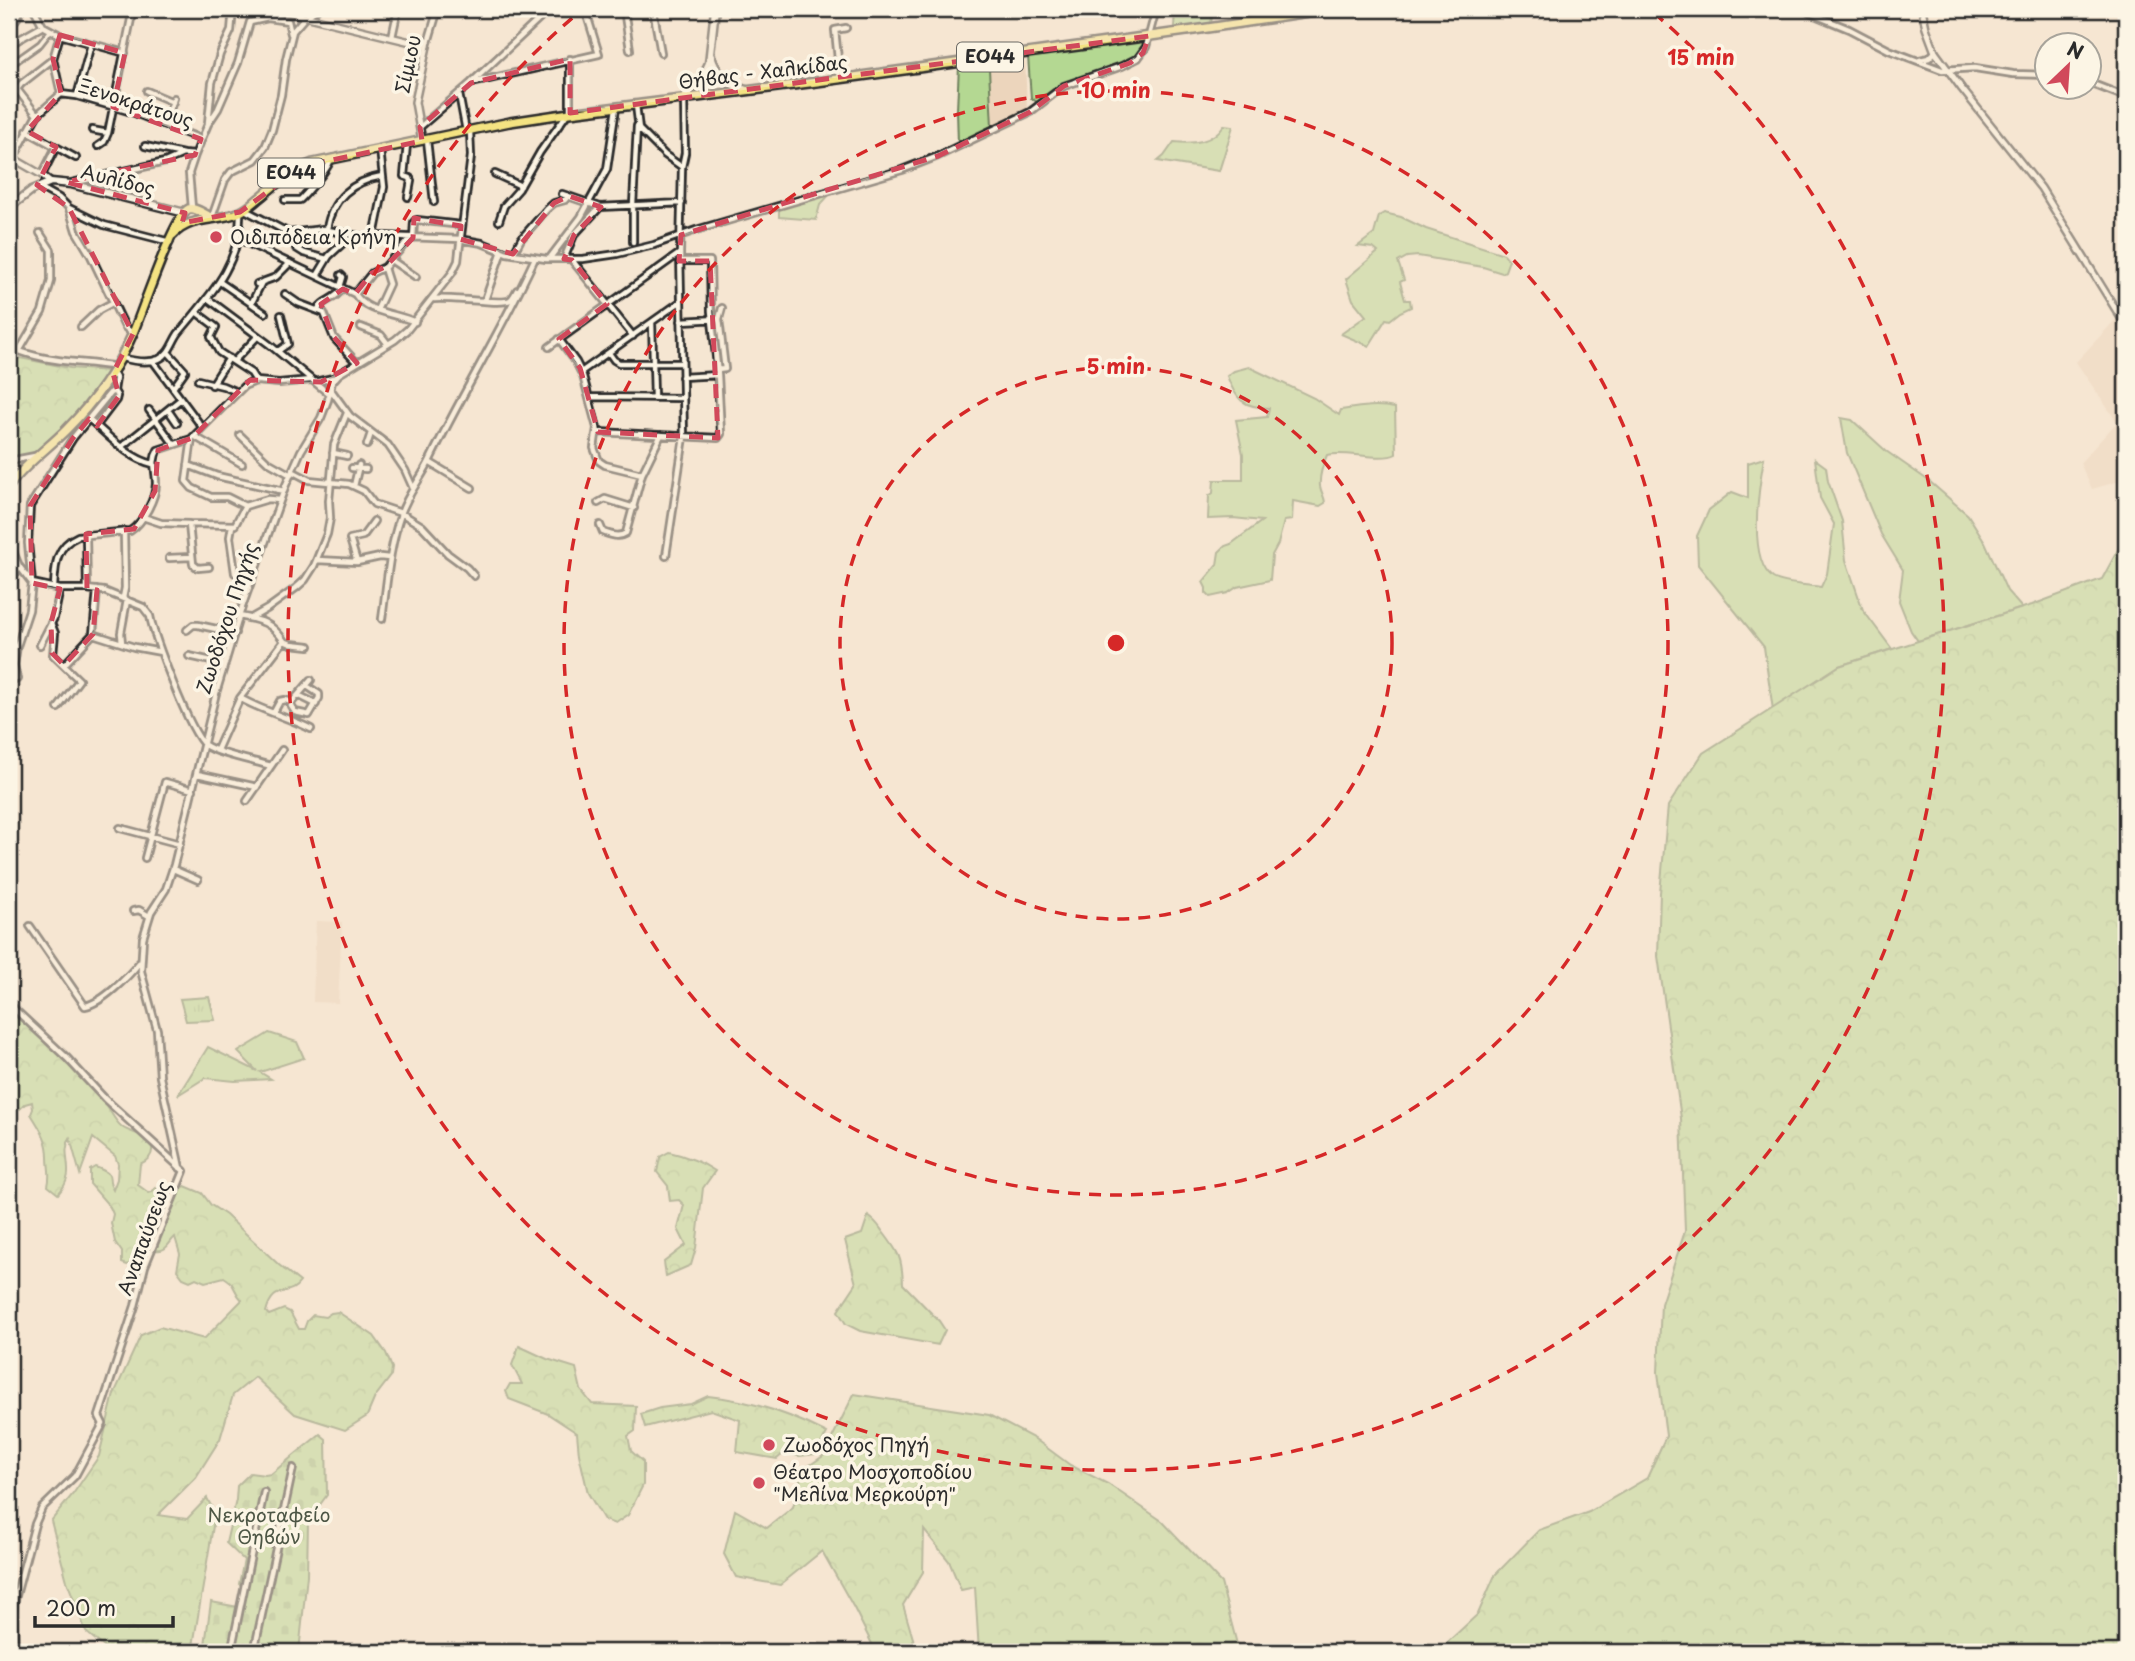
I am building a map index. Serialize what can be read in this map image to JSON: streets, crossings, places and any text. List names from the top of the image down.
{
  "streets": {
    "main road": ["ΕΟ44", "Θήβας - Χαλκίδας", "Αυλίδος"],
    "street": [
      "Σίμιου",
      "Ξενοκράτους",
      "Ζωοδόχου Πηγής",
      "Αναπαύσεως"
    ]
  },
  "crossings": [
    ["Σίμιου", "Θήβας - Χαλκίδας"],
    ["Θήβας - Χαλκίδας", "Αυλίδος"],
    ["Ζωοδόχου Πηγής", "Αναπαύσεως"]
  ],
  "parks": ["Νεκροταφείο Θηβών"],
  "places": ["Οιδιπόδεια Κρήνη", "Ζωοδόχος Πηγή", "Θέατρο Μοσχοποδίου \"Μελίνα Μερκούρη\""],
  "scale_bar": "200 m",
  "north": "top right",
  "rings": ["15 min", "10 min", "5 min"]
}
